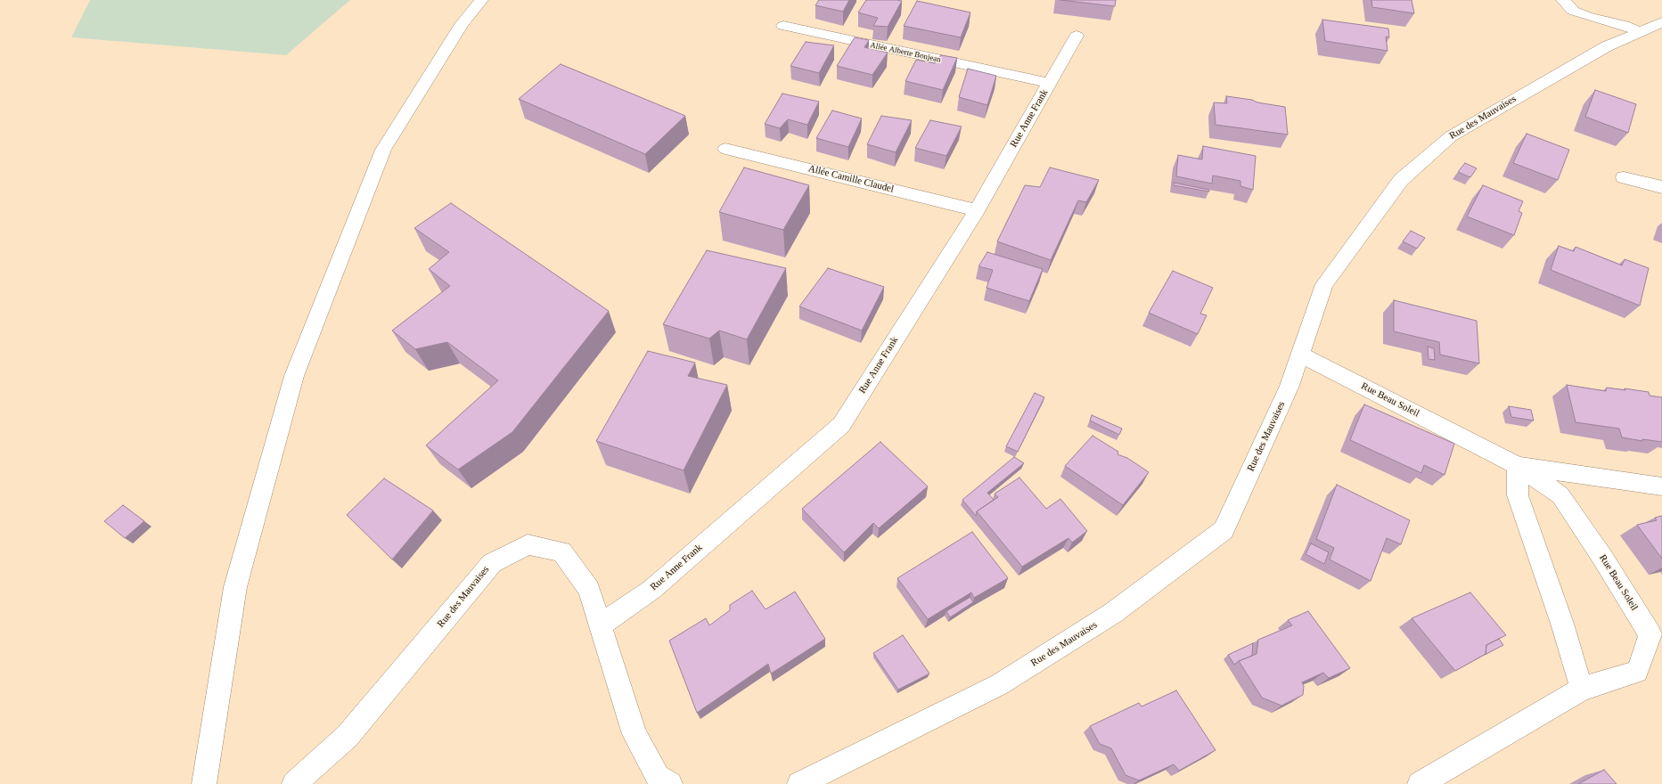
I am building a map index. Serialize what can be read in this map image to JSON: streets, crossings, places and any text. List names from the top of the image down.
{
  "streets": {
    "street": [
      "Allée Alberte Bonjean",
      "Rue des Mauvaises",
      "Rue Anne Frank",
      "Allée Camille Claudel",
      "Rue Beau Soleil"
    ]
  },
  "crossings": [
    ["Allée Alberte Bonjean", "Rue Anne Frank"],
    ["Rue des Mauvaises", "Rue Anne Frank"],
    ["Rue des Mauvaises", "Rue Beau Soleil"],
    ["Rue Anne Frank", "Allée Camille Claudel"]
  ]
}
